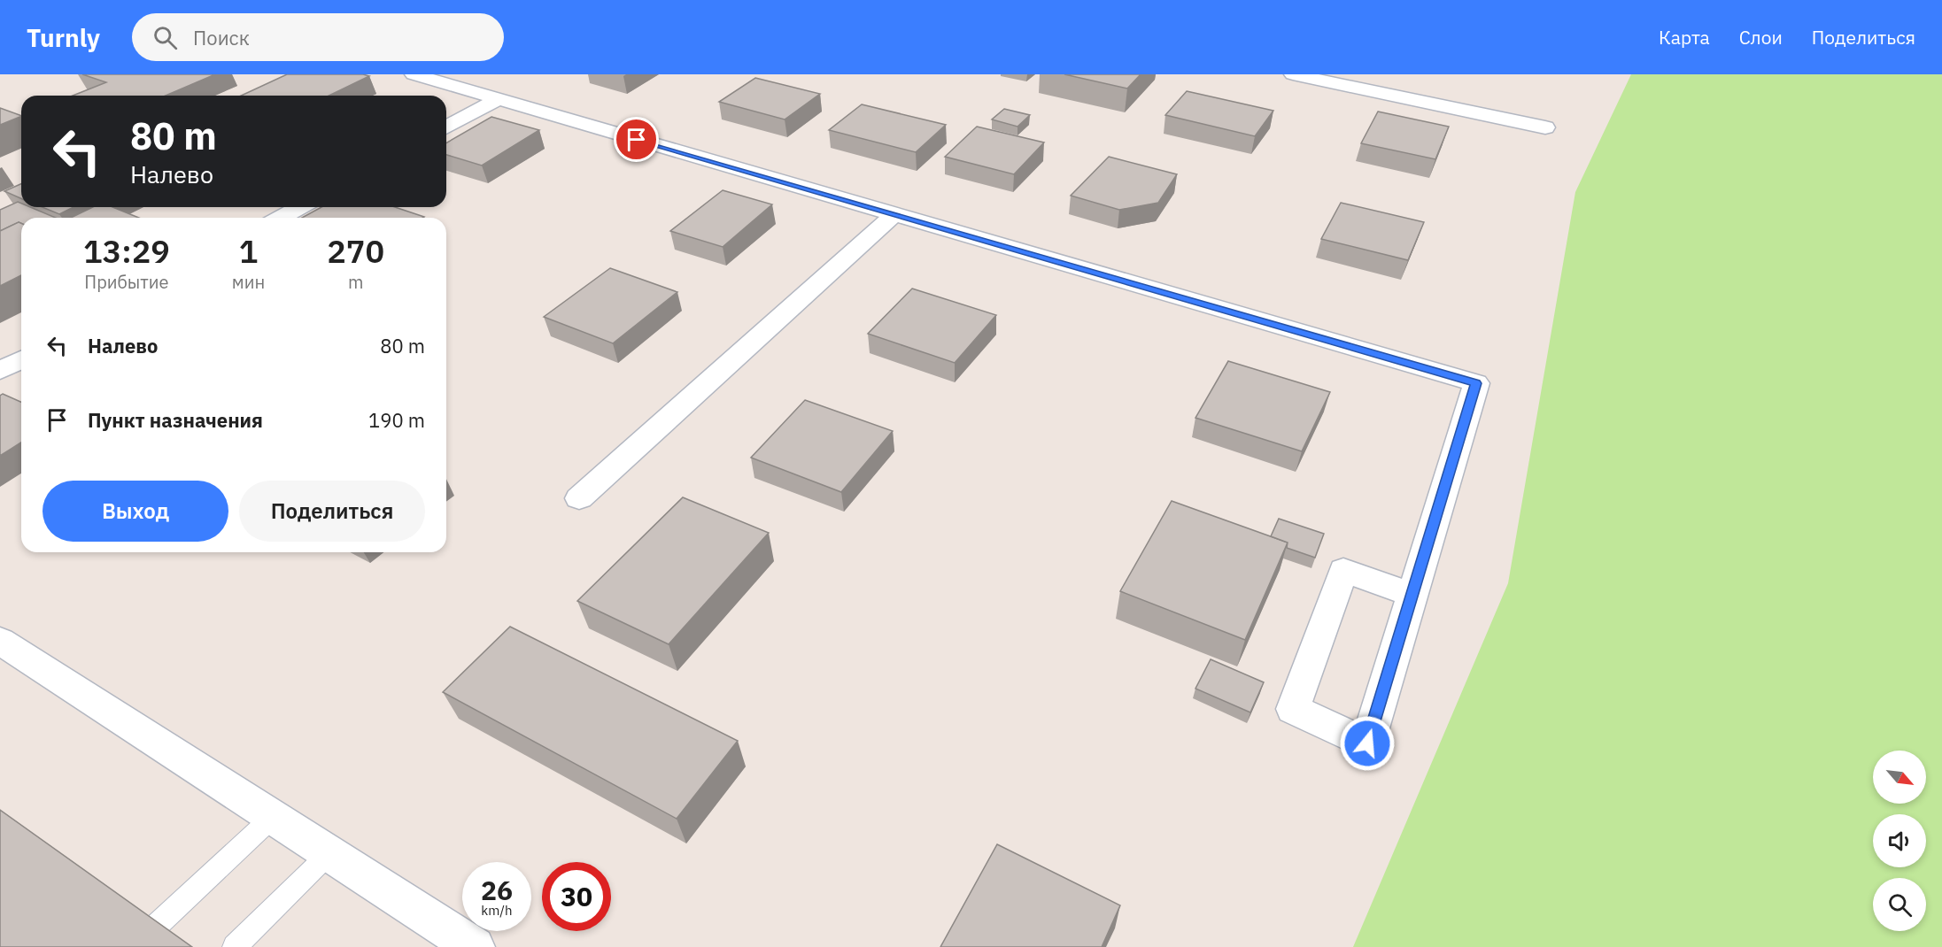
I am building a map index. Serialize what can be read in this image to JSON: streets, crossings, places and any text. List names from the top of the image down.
{
  "north": "bottom right",
  "page": {
    "header": "Turnly",
    "search": "Поиск",
    "nav": ["Карта", "Слои", "Поделиться"],
    "turn": ["80 m", "Налево"],
    "eta": [
      "13:29",
      "Прибытие",
      "1",
      "мин",
      "270",
      "m"
    ],
    "list": [
      {
        "name": "Налево",
        "value": "80 m"
      },
      {
        "name": "Пункт назначения",
        "value": "190 m"
      }
    ],
    "buttons": ["Выход", "Поделиться"],
    "speed": "26 km/h",
    "limit": "30"
  }
}
